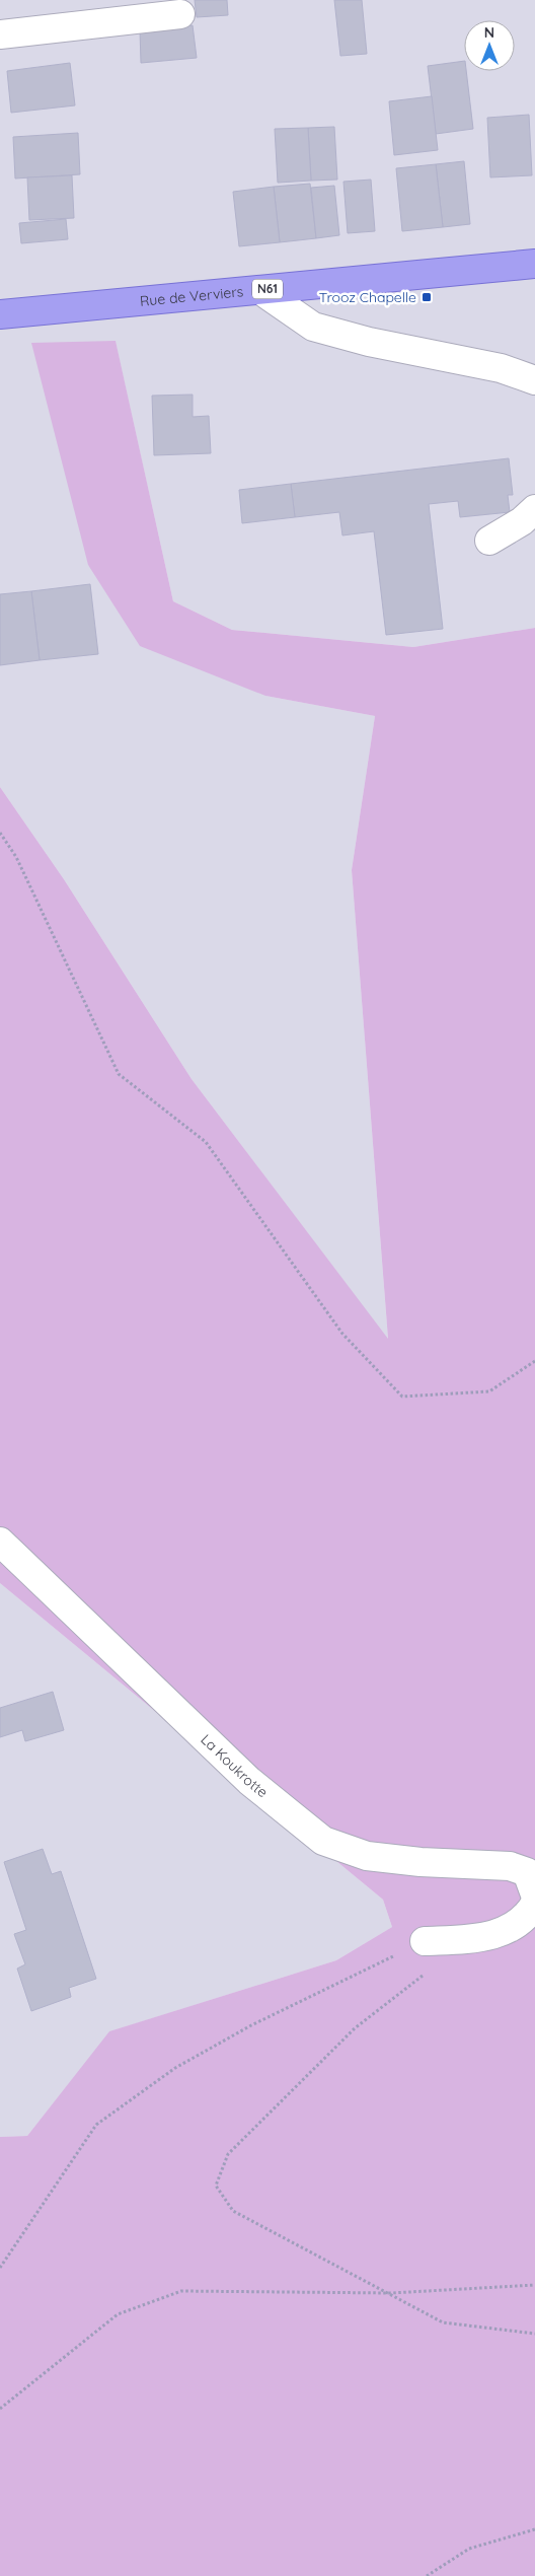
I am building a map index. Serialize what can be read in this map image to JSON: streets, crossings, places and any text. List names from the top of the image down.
{
  "streets": {
    "main road": ["N61", "Rue de Verviers"],
    "street": ["La Koukrotte"]
  },
  "places": {
    "transit": ["Trooz Chapelle"]
  },
  "north": "top"
}
